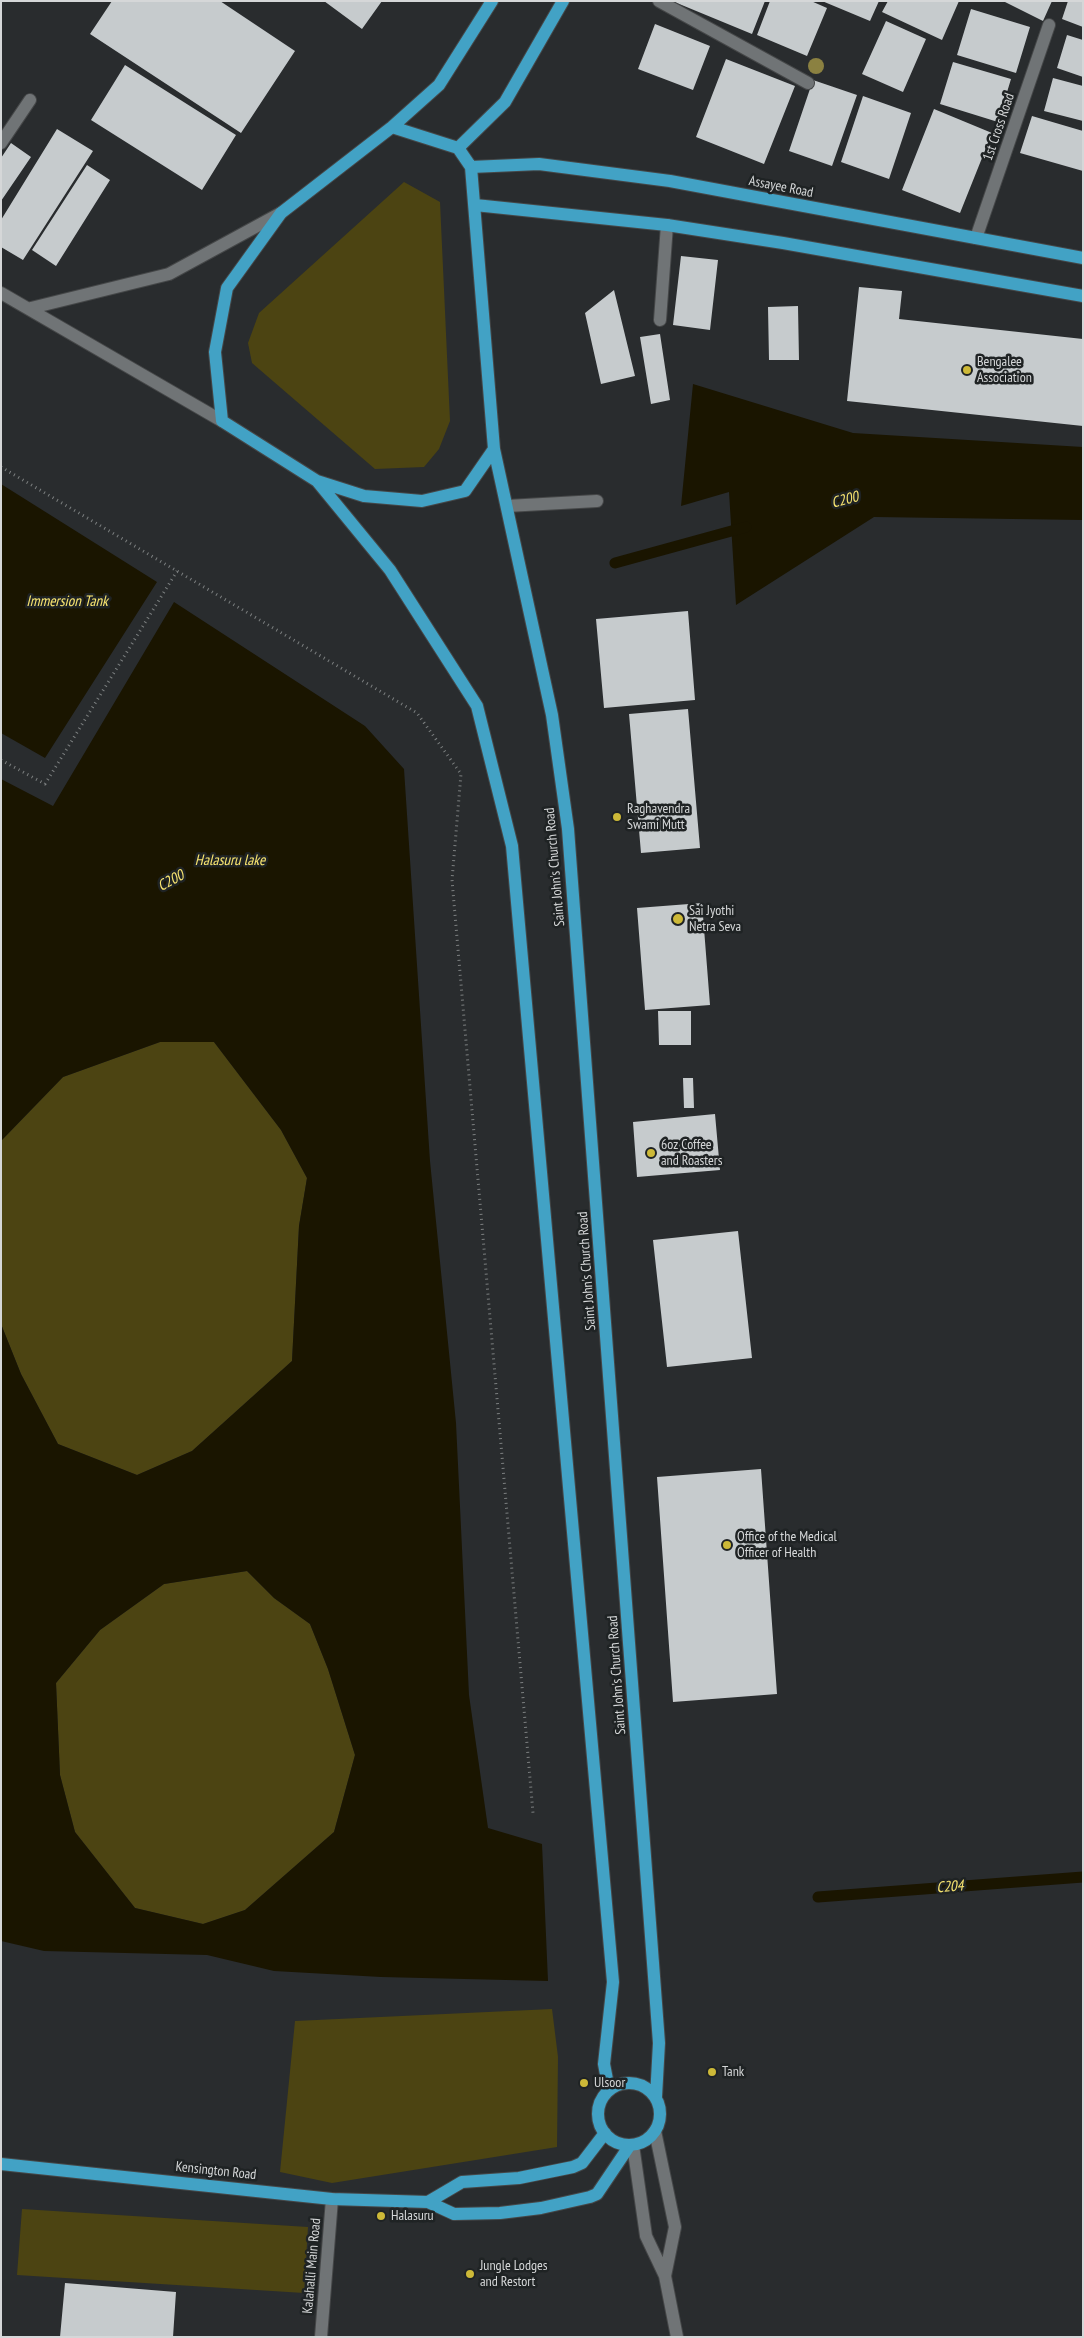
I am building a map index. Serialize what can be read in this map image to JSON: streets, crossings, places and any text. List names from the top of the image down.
{
  "streets": {
    "main road": ["Assayee Road", "Saint John's Church Road", "Kensington Road"],
    "street": ["1st Cross Road", "Kalahalli Main Road"]
  },
  "crossings": [
    ["1st Cross Road", "Assayee Road"],
    ["Assayee Road", "Saint John's Church Road"],
    ["Saint John's Church Road", "Kensington Road"],
    ["Kensington Road", "Kalahalli Main Road"]
  ],
  "water": [
    "C200",
    "Immersion Tank",
    "Halasuru lake",
    "C204"
  ],
  "places": [
    "Bengalee Association",
    "Raghavendra Swami Mutt",
    "Sai Jyothi Netra Seva",
    "6oz Coffee and Roasters",
    "Office of the Medical Officer of Health",
    "Tank",
    "Ulsoor",
    "Halasuru",
    "Jungle Lodges and Restort"
  ]
}
